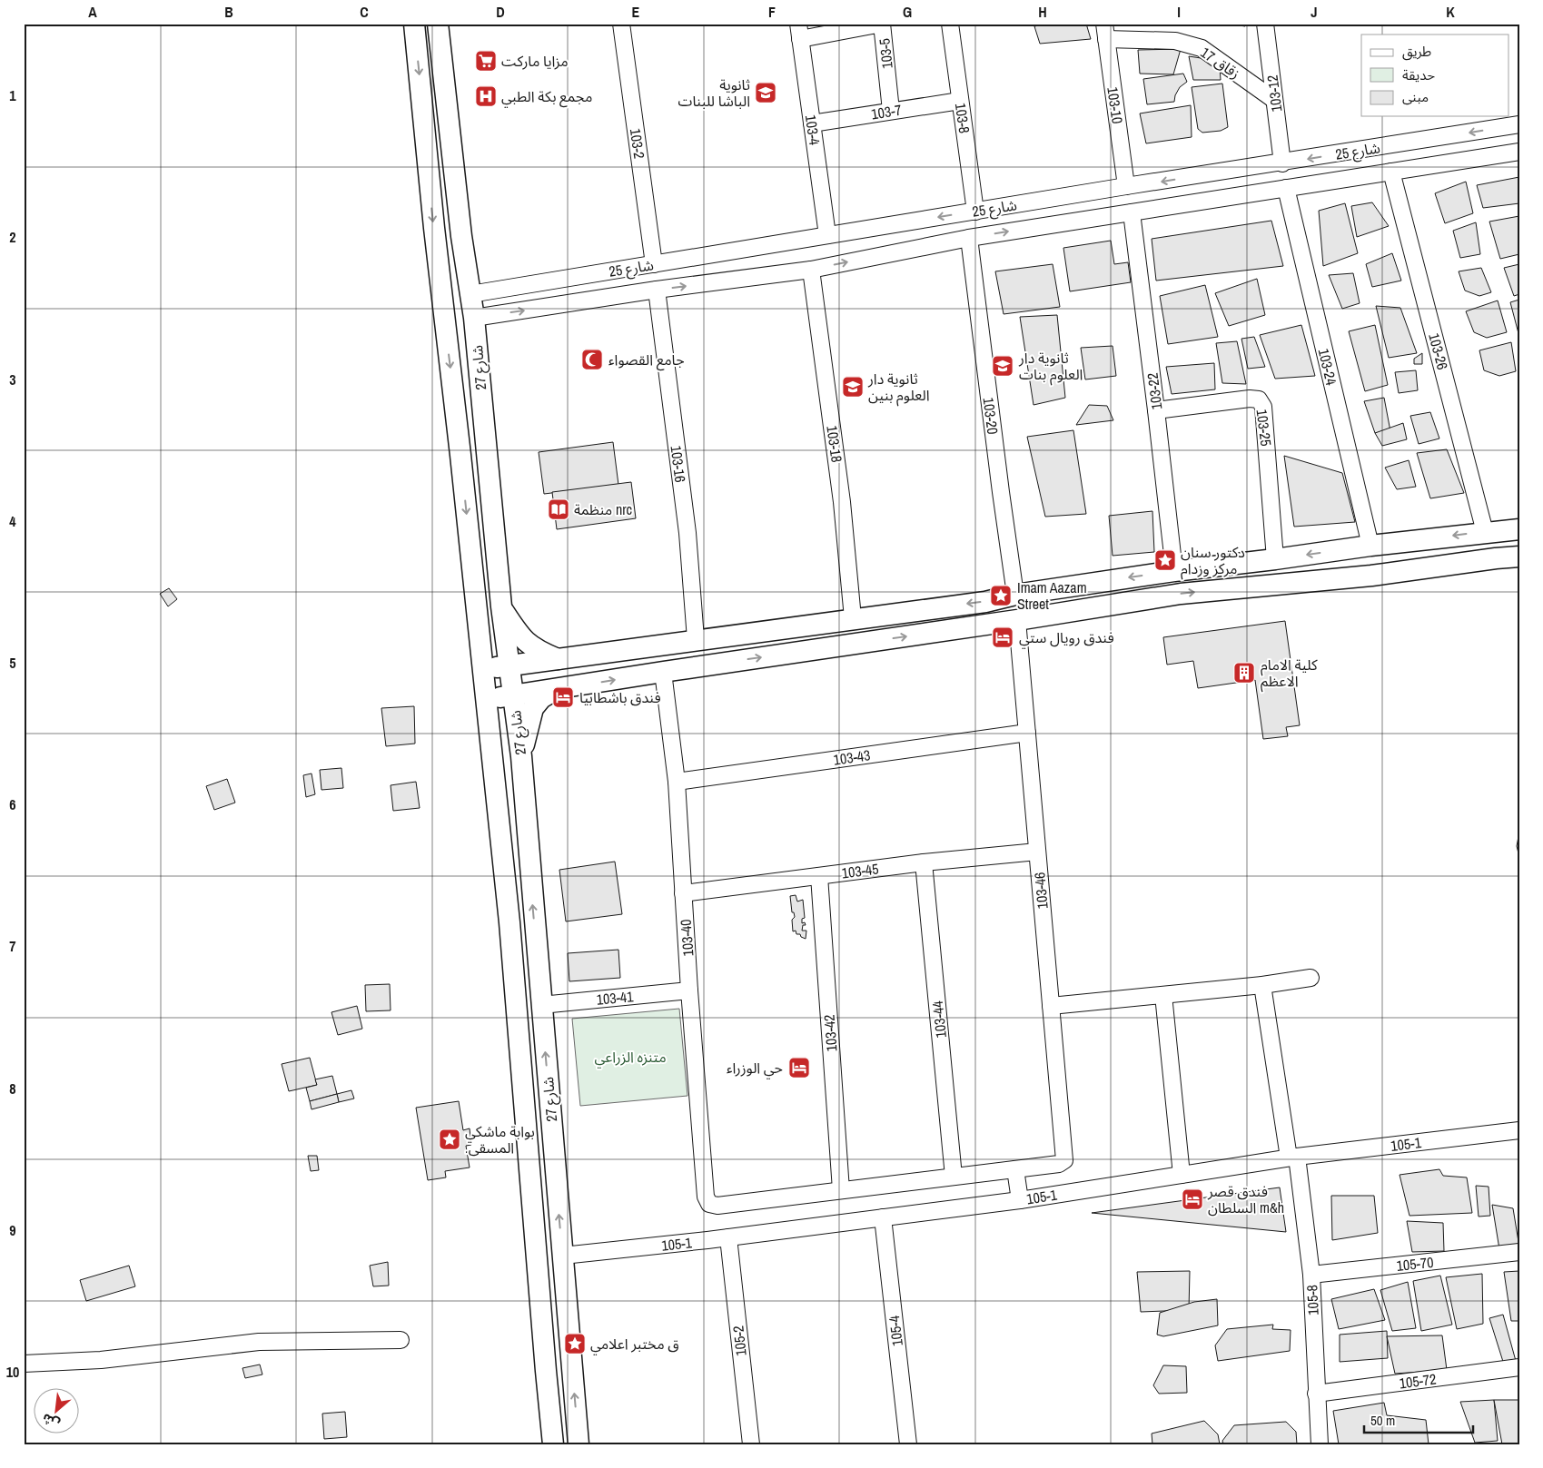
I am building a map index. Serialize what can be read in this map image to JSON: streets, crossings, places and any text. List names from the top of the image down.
{
  "streets": {
    "main road": ["شارع 27"],
    "street": [
      "103-5",
      "زقاق 17",
      "103-12",
      "103-10",
      "103-7",
      "103-8",
      "103-4",
      "103-2",
      "شارع 25",
      "103-26",
      "103-24",
      "103-22",
      "103-20",
      "103-25",
      "103-18",
      "103-16",
      "103-43",
      "103-45",
      "103-46",
      "103-40",
      "103-41",
      "103-44",
      "103-42",
      "105-1",
      "105-70",
      "105-8",
      "105-4",
      "105-2",
      "105-72"
    ]
  },
  "crossings": [
    ["103-5", "103-7"],
    ["103-5", "103-4"],
    ["زقاق 17", "103-12"],
    ["زقاق 17", "103-10"],
    ["103-12", "شارع 25"],
    ["103-10", "شارع 25"],
    ["103-7", "103-8"],
    ["103-7", "103-4"],
    ["103-8", "شارع 25"],
    ["103-4", "شارع 25"],
    ["103-2", "شارع 25"],
    ["شارع 25", "103-26"],
    ["شارع 25", "103-24"],
    ["شارع 25", "شارع 27"],
    ["شارع 25", "103-22"],
    ["شارع 25", "103-20"],
    ["شارع 25", "103-18"],
    ["شارع 25", "103-16"],
    ["شارع 27", "103-41"],
    ["شارع 27", "105-1"],
    ["103-22", "103-25"],
    ["103-43", "103-46"],
    ["103-43", "103-40"],
    ["103-45", "103-46"],
    ["103-45", "103-40"],
    ["103-45", "103-44"],
    ["103-45", "103-42"],
    ["103-40", "103-41"],
    ["103-40", "103-42"],
    ["105-1", "105-8"],
    ["105-1", "105-4"],
    ["105-1", "105-2"],
    ["105-70", "105-8"],
    ["105-8", "105-72"]
  ],
  "parks": ["متنزه الزراعي"],
  "places": {
    "supermarket": ["مزايا ماركت"],
    "school or university": ["ثانوية الباشا للبنات", "ثانوية دار العلوم بنات", "ثانوية دار العلوم بنين"],
    "hospital": ["مجمع بكة الطبي"],
    "mosque": ["جامع القصواء"],
    "library": ["منظمة nrc"],
    "place": [
      "دكتور سنان مركز وزدام",
      "Imam Aazam Street",
      "بوابة ماشكي .المسقى",
      "ق مختبر اعلامي"
    ],
    "hotel": [
      "فندق رويال ستي",
      "فندق باشطابيا",
      "حي الوزراء",
      "فندق قصر السلطان m&h"
    ],
    "building": ["كلية الامام الاعظم"]
  },
  "legend": ["طريق", "حديقة", "مبنى"],
  "scale_bar": "50 m",
  "north": "bottom left",
  "grid": {
    "columns": [
      "A",
      "B",
      "C",
      "D",
      "E",
      "F",
      "G",
      "H",
      "I",
      "J",
      "K"
    ],
    "rows": [
      "1",
      "2",
      "3",
      "4",
      "5",
      "6",
      "7",
      "8",
      "9",
      "10"
    ]
  }
}
